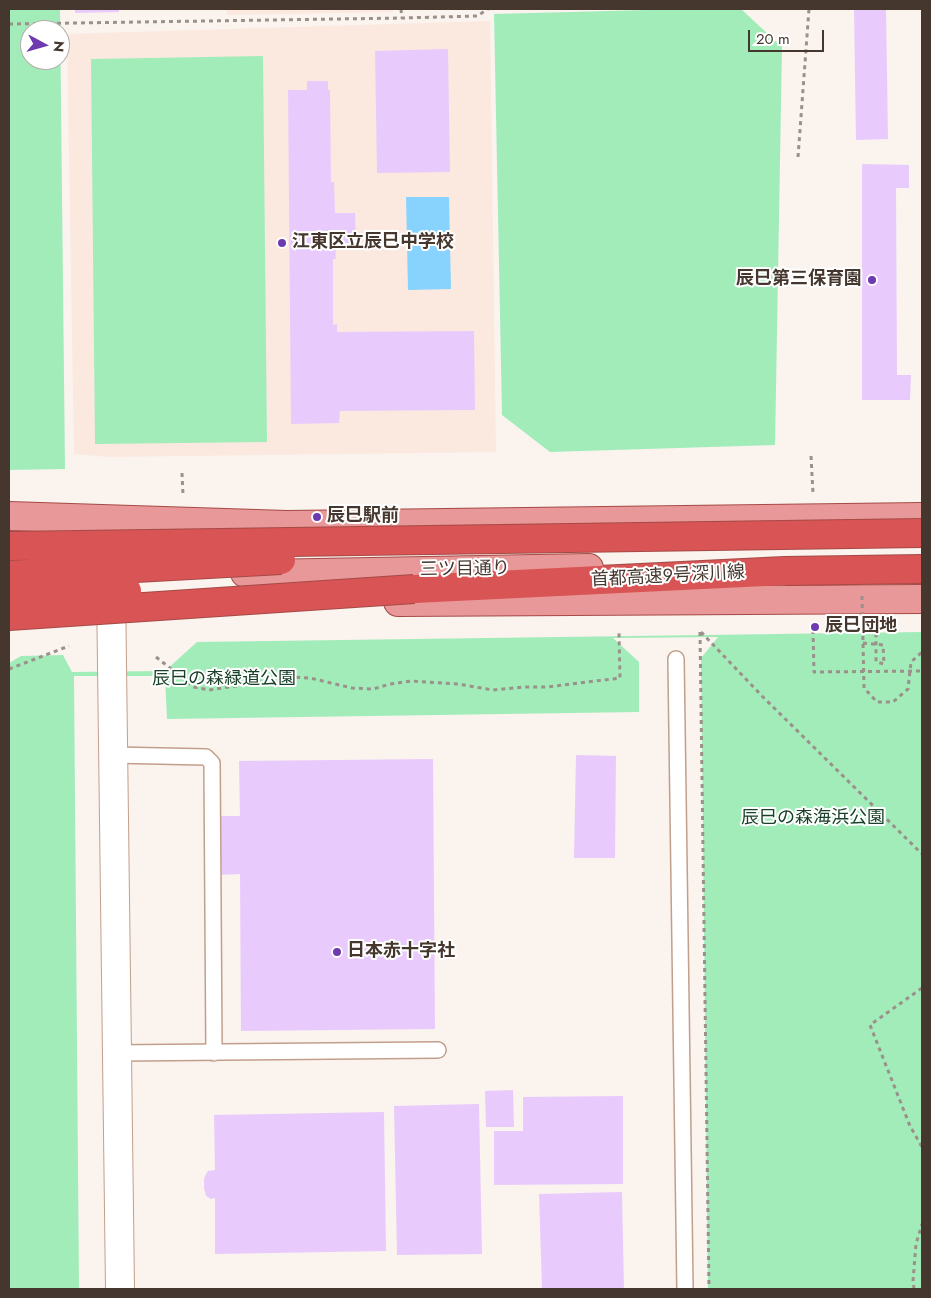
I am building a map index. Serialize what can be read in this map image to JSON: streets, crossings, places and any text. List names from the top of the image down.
{
  "streets": {
    "highway": ["首都高速9号深川線"],
    "main road": ["三ツ目通り"]
  },
  "parks": ["辰巳の森緑道公園", "辰巳の森海浜公園"],
  "places": [
    "江東区立辰巳中学校",
    "辰巳第三保育園",
    "辰巳駅前",
    "辰巳団地",
    "日本赤十字社"
  ],
  "scale_bar": "20 m",
  "north": "right"
}
